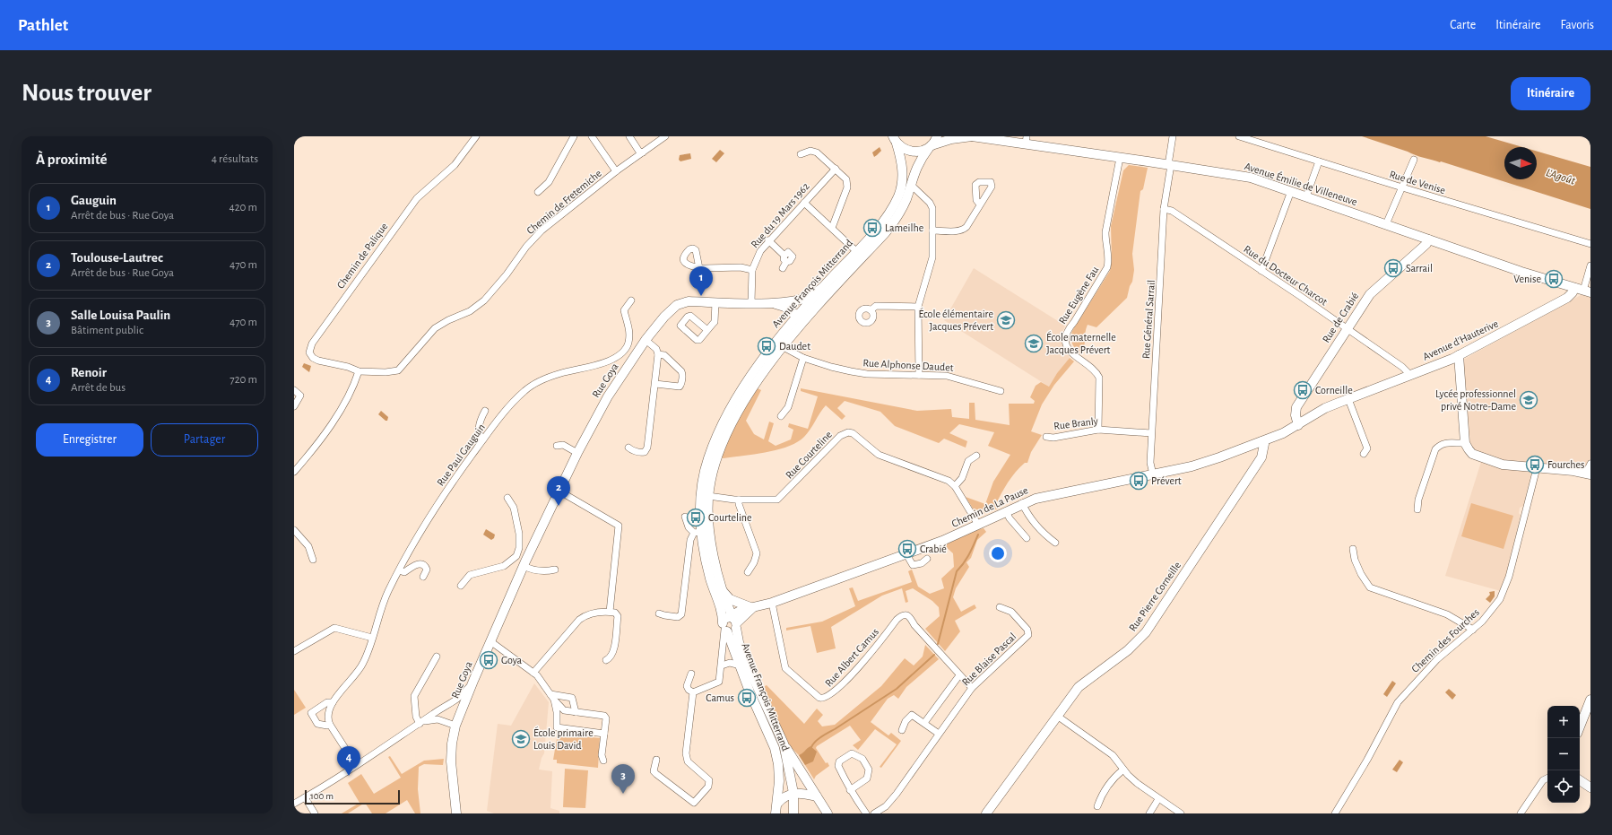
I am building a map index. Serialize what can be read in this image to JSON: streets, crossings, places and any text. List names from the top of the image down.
{
  "streets": {
    "street": [
      "Rue de Venise",
      "Avenue Émilie de Villeneuve",
      "Chemin de Fretemiche",
      "Rue du 19 Mars 1962",
      "Chemin de Palique",
      "Rue du Docteur Charcot",
      "Avenue François Mitterrand",
      "Rue Eugène Fau",
      "Rue de Crabié",
      "Rue Général Sarrail",
      "Avenue d'Hauterive",
      "Rue Alphonse Daudet",
      "Rue Goya",
      "Rue Branly",
      "Rue Paul Gauguin",
      "Rue Courteline",
      "Chemin de La Pause",
      "Rue Pierre Corneille",
      "Chemin des Fourches",
      "Rue Albert Camus",
      "Rue Blaise Pascal"
    ]
  },
  "crossings": [
    ["Avenue Émilie de Villeneuve", "Avenue François Mitterrand"],
    ["Avenue Émilie de Villeneuve", "Rue Eugène Fau"],
    ["Avenue Émilie de Villeneuve", "Rue de Crabié"],
    ["Avenue Émilie de Villeneuve", "Rue Général Sarrail"],
    ["Avenue Émilie de Villeneuve", "Avenue d'Hauterive"],
    ["Chemin de Fretemiche", "Chemin de Palique"],
    ["Rue du 19 Mars 1962", "Rue Goya"],
    ["Rue du Docteur Charcot", "Rue de Crabié"],
    ["Rue du Docteur Charcot", "Rue Général Sarrail"],
    ["Rue du Docteur Charcot", "Avenue d'Hauterive"],
    ["Avenue François Mitterrand", "Rue Alphonse Daudet"],
    ["Avenue François Mitterrand", "Rue Goya"],
    ["Avenue François Mitterrand", "Rue Courteline"],
    ["Avenue François Mitterrand", "Chemin de La Pause"],
    ["Rue Eugène Fau", "Rue Branly"],
    ["Rue de Crabié", "Avenue d'Hauterive"],
    ["Rue Général Sarrail", "Rue Branly"],
    ["Rue Général Sarrail", "Chemin de La Pause"],
    ["Avenue d'Hauterive", "Chemin de La Pause"],
    ["Avenue d'Hauterive", "Rue Pierre Corneille"],
    ["Rue Courteline", "Chemin de La Pause"],
    ["Chemin de La Pause", "Rue Pierre Corneille"],
    ["Chemin de La Pause", "Rue Albert Camus"],
    ["Rue Albert Camus", "Rue Blaise Pascal"]
  ],
  "water": ["L'Agoût"],
  "places": {
    "bus stop": [
      "Lameilhe",
      "Sarrail",
      "Venise",
      "Daudet",
      "Corneille",
      "Fourches",
      "Prévert",
      "Courteline",
      "Crabié",
      "Goya",
      "Camus"
    ],
    "school or university": [
      "École élémentaire Jacques Prévert",
      "École maternelle Jacques Prévert",
      "Lycée professionnel privé Notre-Dame",
      "École primaire Louis David"
    ]
  },
  "scale_bar": "100 m",
  "north": "right",
  "page": {
    "header": "Pathlet",
    "nav": ["Carte", "Itinéraire", "Favoris"],
    "buttons": [
      "Itinéraire",
      ["Enregistrer", "Partager"]
    ],
    "title": "Nous trouver",
    "heading": ["À proximité", "4 résultats"],
    "list": [
      {
        "mark": "1",
        "name": "Gauguin",
        "note": "Arrêt de bus · Rue Goya",
        "value": "420 m"
      },
      {
        "mark": "2",
        "name": "Toulouse-Lautrec",
        "note": "Arrêt de bus · Rue Goya",
        "value": "470 m"
      },
      {
        "mark": "3",
        "name": "Salle Louisa Paulin",
        "note": "Bâtiment public",
        "value": "470 m"
      },
      {
        "mark": "4",
        "name": "Renoir",
        "note": "Arrêt de bus",
        "value": "720 m"
      }
    ],
    "pins": [
      "1",
      "2",
      "4",
      "3"
    ],
    "map_buttons": ["+", "−"],
    "scale": "100 m"
  }
}
